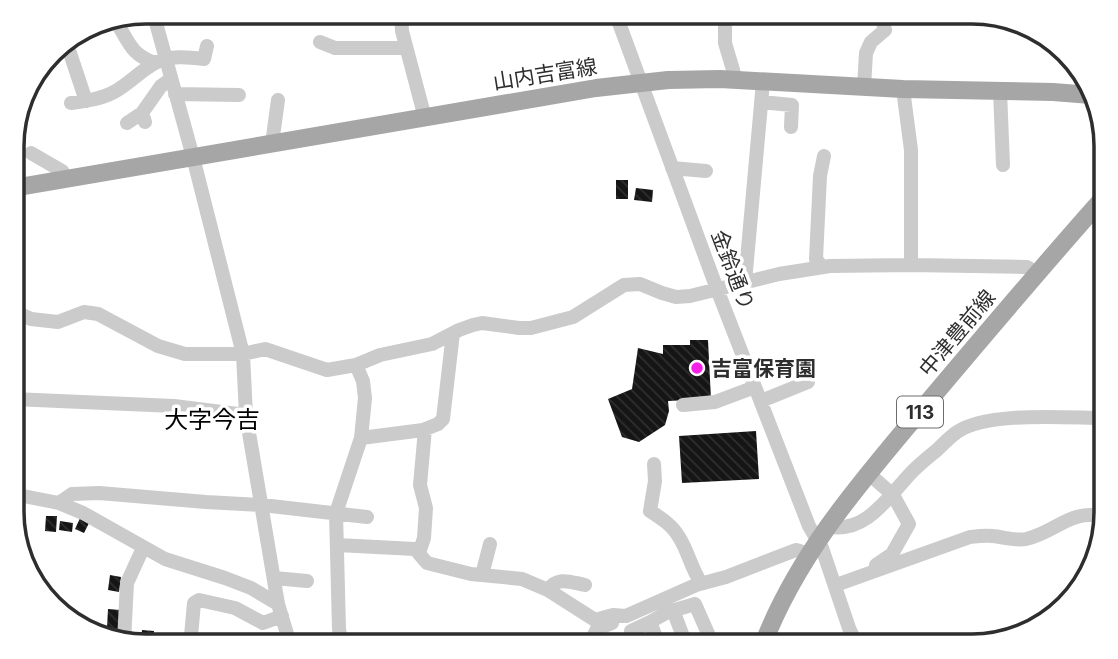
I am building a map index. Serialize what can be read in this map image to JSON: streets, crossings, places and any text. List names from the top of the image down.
{
  "streets": {
    "main road": ["山内吉富線", "中津豊前線", "113"],
    "street": ["金鈴通り"]
  },
  "crossings": [
    ["山内吉富線", "金鈴通り"],
    ["金鈴通り", "中津豊前線"]
  ],
  "districts": ["大字今吉"],
  "places": ["吉富保育園"]
}
